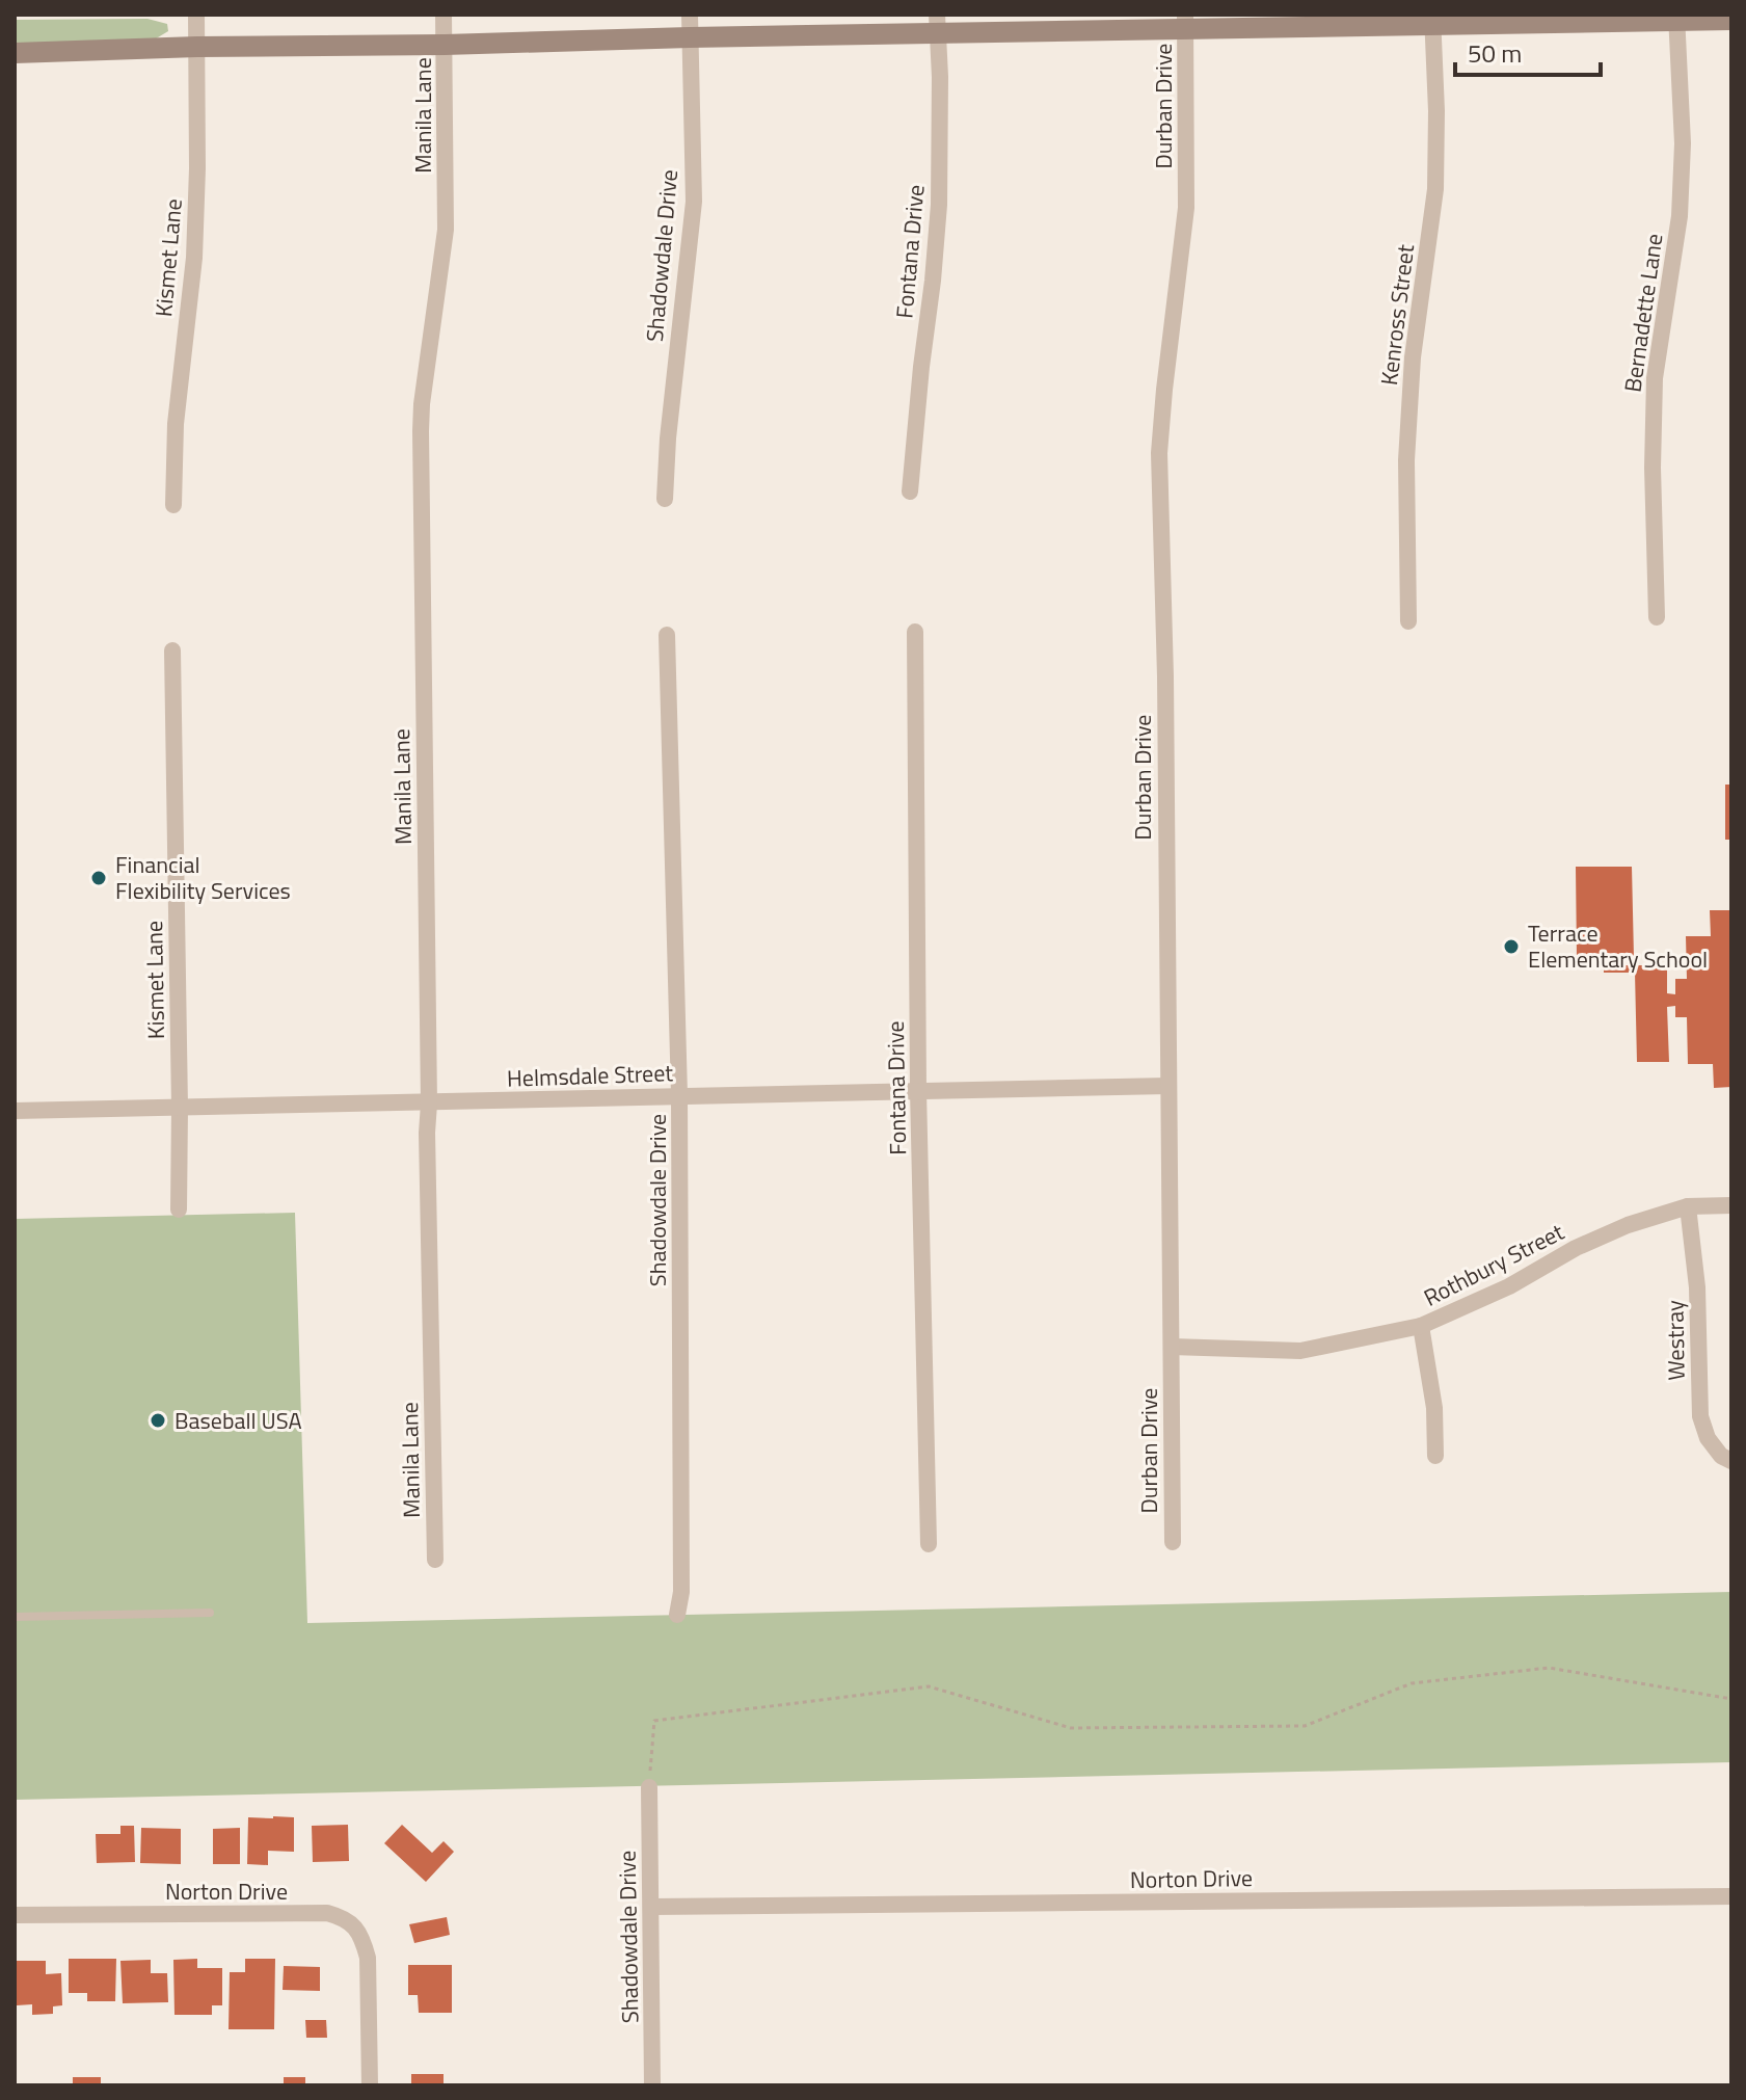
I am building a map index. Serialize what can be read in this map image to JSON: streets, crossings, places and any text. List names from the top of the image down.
{
  "streets": {
    "street": [
      "Durban Drive",
      "Manila Lane",
      "Fontana Drive",
      "Shadowdale Drive",
      "Kismet Lane",
      "Bernadette Lane",
      "Kenross Street",
      "Helmsdale Street",
      "Rothbury Street",
      "Westray",
      "Norton Drive"
    ]
  },
  "crossings": [
    ["Durban Drive", "Helmsdale Street"],
    ["Durban Drive", "Rothbury Street"],
    ["Manila Lane", "Helmsdale Street"],
    ["Fontana Drive", "Helmsdale Street"],
    ["Shadowdale Drive", "Helmsdale Street"],
    ["Shadowdale Drive", "Norton Drive"],
    ["Kismet Lane", "Helmsdale Street"],
    ["Rothbury Street", "Westray"]
  ],
  "places": ["Financial Flexibility Services", "Terrace Elementary School", "Baseball USA"],
  "scale_bar": "50 m"
}
